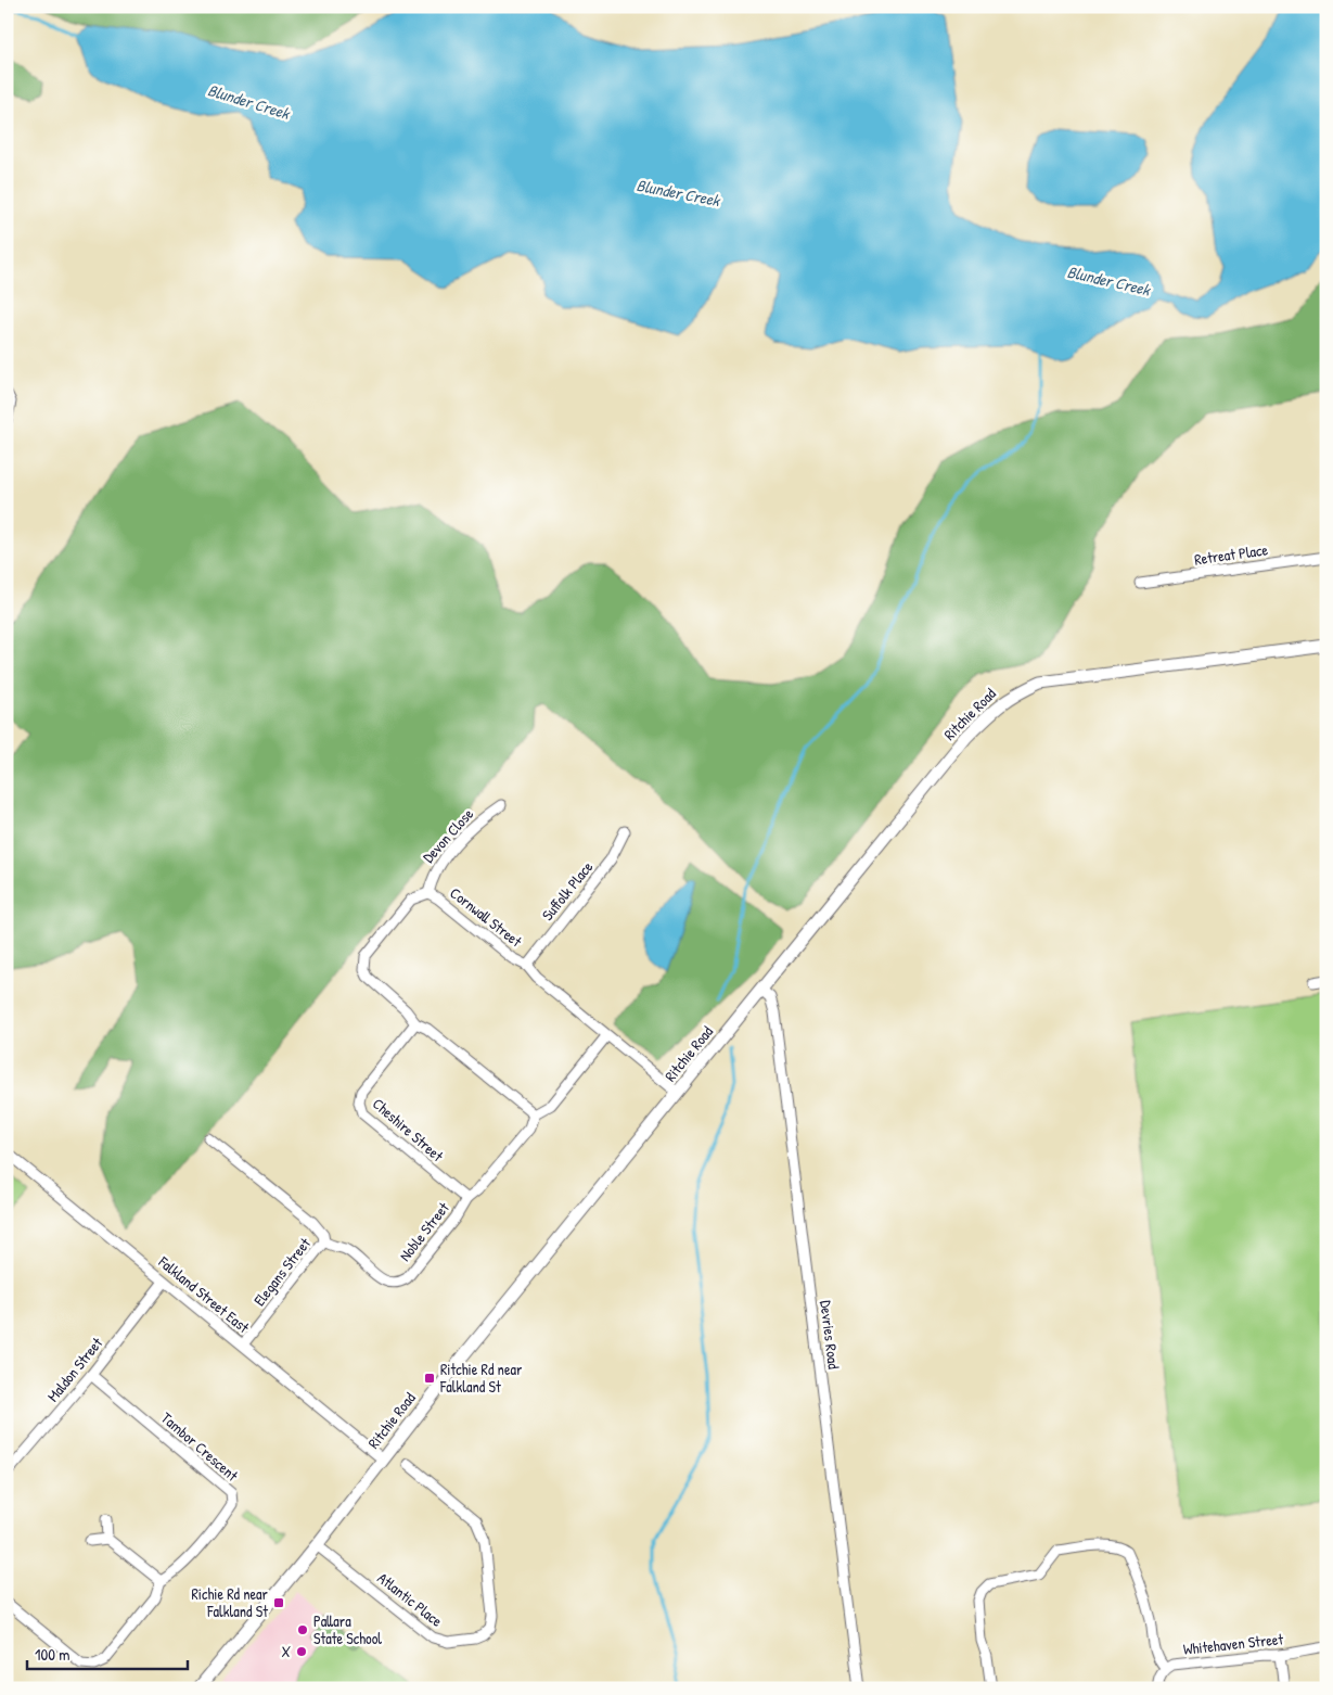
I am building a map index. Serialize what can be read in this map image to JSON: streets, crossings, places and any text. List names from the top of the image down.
{
  "streets": {
    "street": [
      "Retreat Place",
      "Ritchie Road",
      "Devon Close",
      "Suffolk Place",
      "Cornwall Street",
      "Cheshire Street",
      "Noble Street",
      "Elegans Street",
      "Falkland Street East",
      "Devries Road",
      "Maldon Street",
      "Tambor Crescent",
      "Atlantic Place",
      "Whitehaven Street"
    ]
  },
  "crossings": [
    ["Ritchie Road", "Cornwall Street"],
    ["Ritchie Road", "Falkland Street East"],
    ["Ritchie Road", "Devries Road"],
    ["Ritchie Road", "Atlantic Place"],
    ["Devon Close", "Cornwall Street"],
    ["Suffolk Place", "Cornwall Street"],
    ["Cornwall Street", "Cheshire Street"],
    ["Cornwall Street", "Noble Street"],
    ["Cheshire Street", "Noble Street"],
    ["Noble Street", "Elegans Street"],
    ["Elegans Street", "Falkland Street East"],
    ["Falkland Street East", "Maldon Street"],
    ["Maldon Street", "Tambor Crescent"]
  ],
  "water": ["Blunder Creek"],
  "places": {
    "transit": ["Ritchie Rd near Falkland St", "Richie Rd near Falkland St"],
    "other": ["Pallara State School", "X"]
  },
  "scale_bar": "100 m"
}
